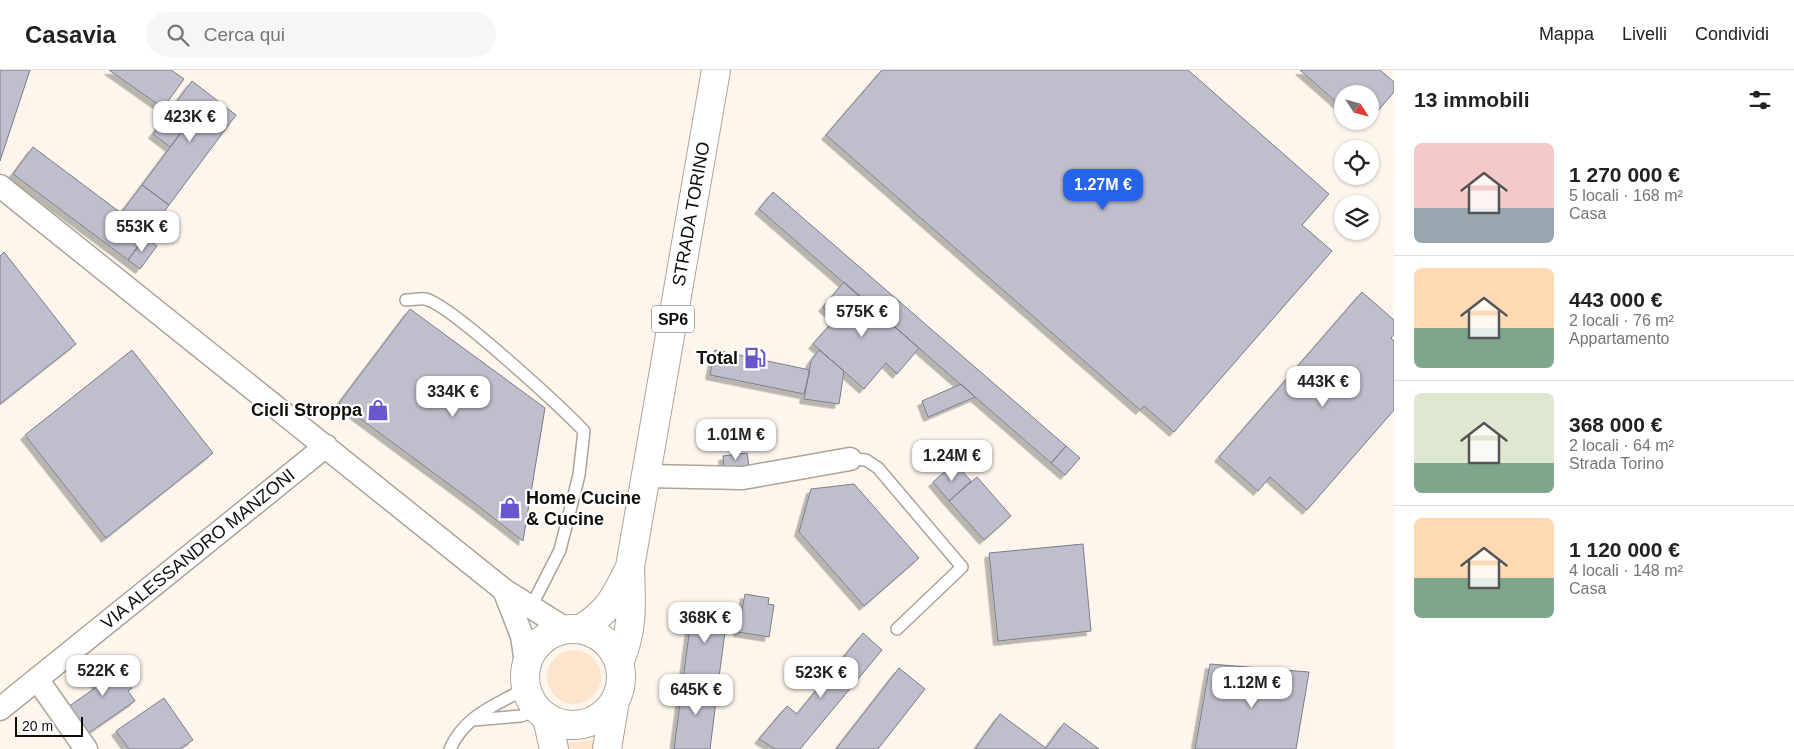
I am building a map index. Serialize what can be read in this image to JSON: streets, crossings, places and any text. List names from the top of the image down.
{
  "streets": {
    "main road": ["STRADA TORINO", "SP6"],
    "street": ["VIA ALESSANDRO MANZONI"]
  },
  "places": {
    "fuel station": ["Total"],
    "shop": ["Cicli Stroppa", "Home Cucine & Cucine"]
  },
  "scale_bar": "20 m",
  "north": "bottom right",
  "page": {
    "header": "Casavia",
    "search": "Cerca qui",
    "nav": ["Mappa", "Livelli", "Condividi"],
    "heading": "13 immobili",
    "price": [
      "423K €",
      "1.27M €",
      "553K €",
      "575K €",
      "443K €",
      "334K €",
      "1.01M €",
      "1.24M €",
      "368K €",
      "522K €",
      "523K €",
      "1.12M €",
      "645K €"
    ],
    "list": [
      {
        "name": "1 270 000 €",
        "note": "5 locali · 168 m² · Casa"
      },
      {
        "name": "443 000 €",
        "note": "2 locali · 76 m² · Appartamento"
      },
      {
        "name": "368 000 €",
        "note": "2 locali · 64 m² · Strada Torino"
      },
      {
        "name": "1 120 000 €",
        "note": "4 locali · 148 m² · Casa"
      }
    ],
    "scale": "20 m"
  }
}
